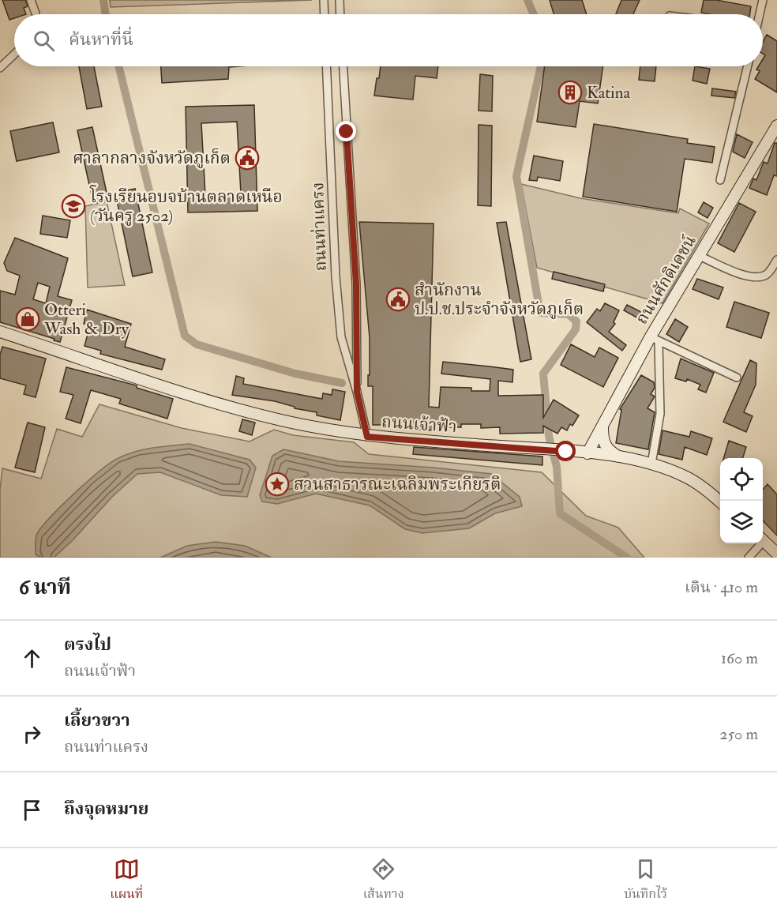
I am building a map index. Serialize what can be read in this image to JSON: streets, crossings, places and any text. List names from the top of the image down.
{
  "streets": {
    "main road": ["ถนนศักดิเดชน์", "ถนนเจ้าฟ้า"],
    "street": ["ถนนท่าแครง"]
  },
  "crossings": [
    ["ถนนท่าแครง", "ถนนเจ้าฟ้า"],
    ["ถนนศักดิเดชน์", "ถนนเจ้าฟ้า"]
  ],
  "places": {
    "building": ["Katina"],
    "public building": ["ศาลากลางจังหวัดภูเก็ต", "สำนักงาน ป.ป.ช.ประจำจังหวัดภูเก็ต"],
    "school or university": ["โรงเรียนอบจบ้านตลาดเหนือ (วันครู 2502)"],
    "shop": ["Otteri Wash & Dry"],
    "place": ["สวนสาธารณะเฉลิมพระเกียรติ"]
  },
  "page": {
    "search": "ค้นหาที่นี่",
    "heading": ["6 นาที", "เดิน · 410 m"],
    "list": [
      ["ตรงไป", "ถนนเจ้าฟ้า", "160 m"],
      ["เลี้ยวขวา", "ถนนท่าแครง", "250 m"],
      "ถึงจุดหมาย"
    ],
    "nav": ["แผนที่", "เส้นทาง", "บันทึกไว้"]
  }
}
